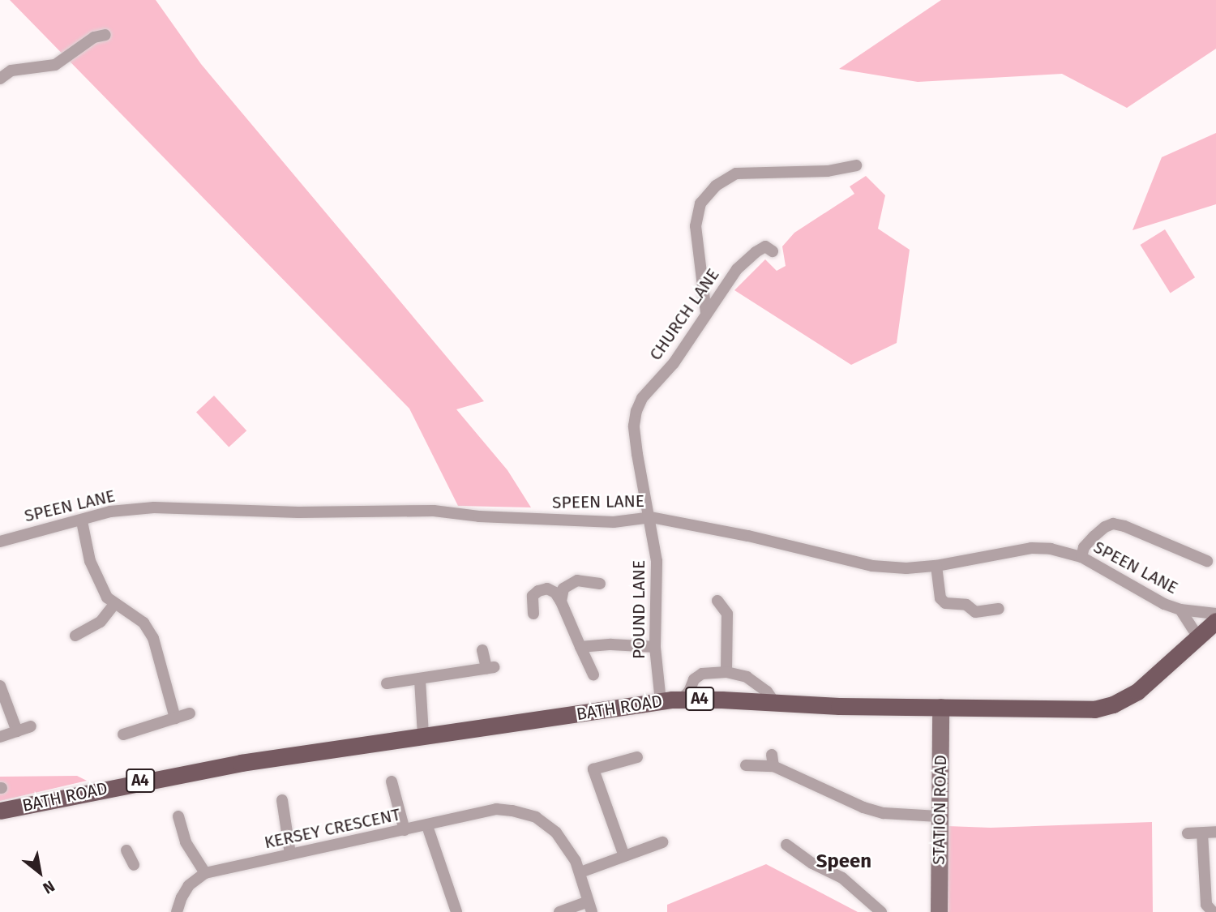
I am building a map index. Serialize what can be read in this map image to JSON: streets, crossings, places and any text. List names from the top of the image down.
{
  "streets": {
    "main road": ["A4", "BATH ROAD"],
    "street": [
      "CHURCH LANE",
      "SPEEN LANE",
      "POUND LANE",
      "STATION ROAD",
      "KERSEY CRESCENT"
    ]
  },
  "crossings": [
    ["CHURCH LANE", "SPEEN LANE"],
    ["CHURCH LANE", "POUND LANE"],
    ["SPEEN LANE", "POUND LANE"],
    ["SPEEN LANE", "BATH ROAD"],
    ["POUND LANE", "BATH ROAD"],
    ["BATH ROAD", "STATION ROAD"]
  ],
  "districts": ["Speen"],
  "north": "bottom right"
}
